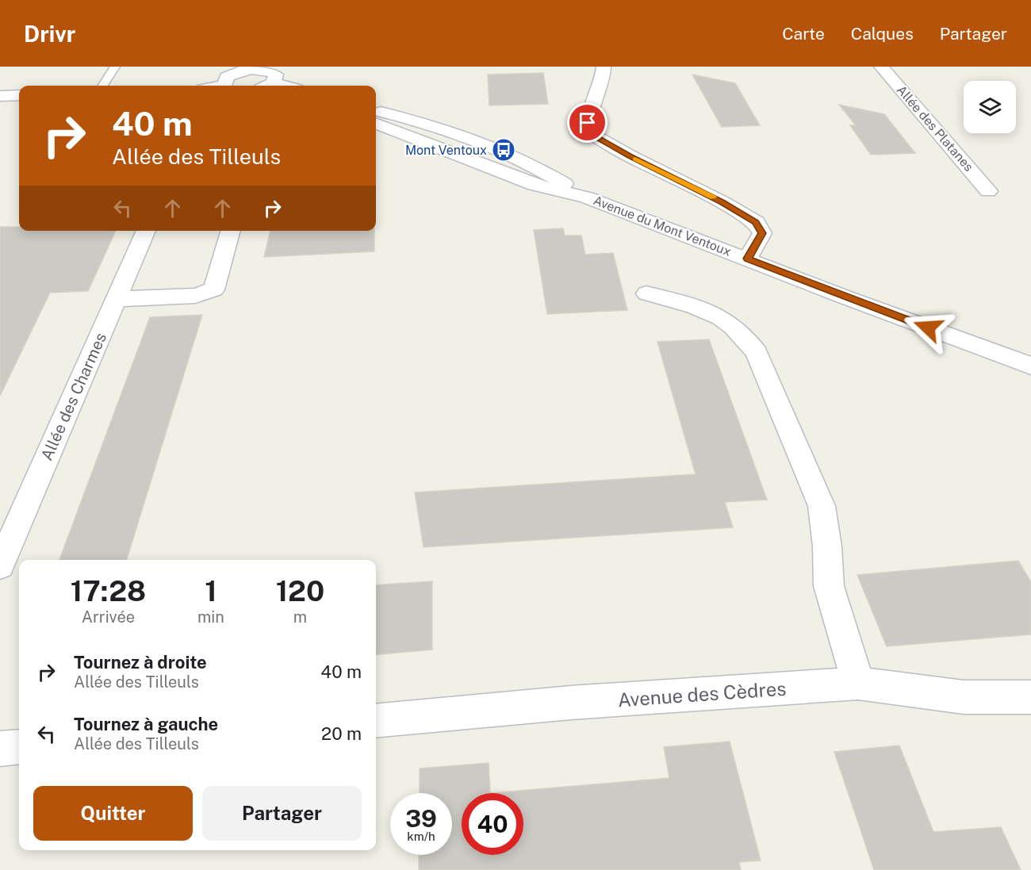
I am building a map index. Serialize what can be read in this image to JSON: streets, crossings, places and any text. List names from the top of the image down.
{
  "streets": {
    "street": [
      "Allée des Platanes",
      "Avenue du Mont Ventoux",
      "Allée des Charmes",
      "Avenue des Cèdres"
    ]
  },
  "places": {
    "bus stop": ["Mont Ventoux"]
  },
  "page": {
    "header": "Drivr",
    "nav": ["Carte", "Calques", "Partager"],
    "turn": ["40 m", "Allée des Tilleuls"],
    "eta": [
      "17:28",
      "Arrivée",
      "1",
      "min",
      "120",
      "m"
    ],
    "list": [
      {
        "name": "Tournez à droite",
        "note": "Allée des Tilleuls",
        "value": "40 m"
      },
      {
        "name": "Tournez à gauche",
        "note": "Allée des Tilleuls",
        "value": "20 m"
      }
    ],
    "buttons": ["Quitter", "Partager"],
    "speed": "39 km/h",
    "limit": "40"
  }
}
